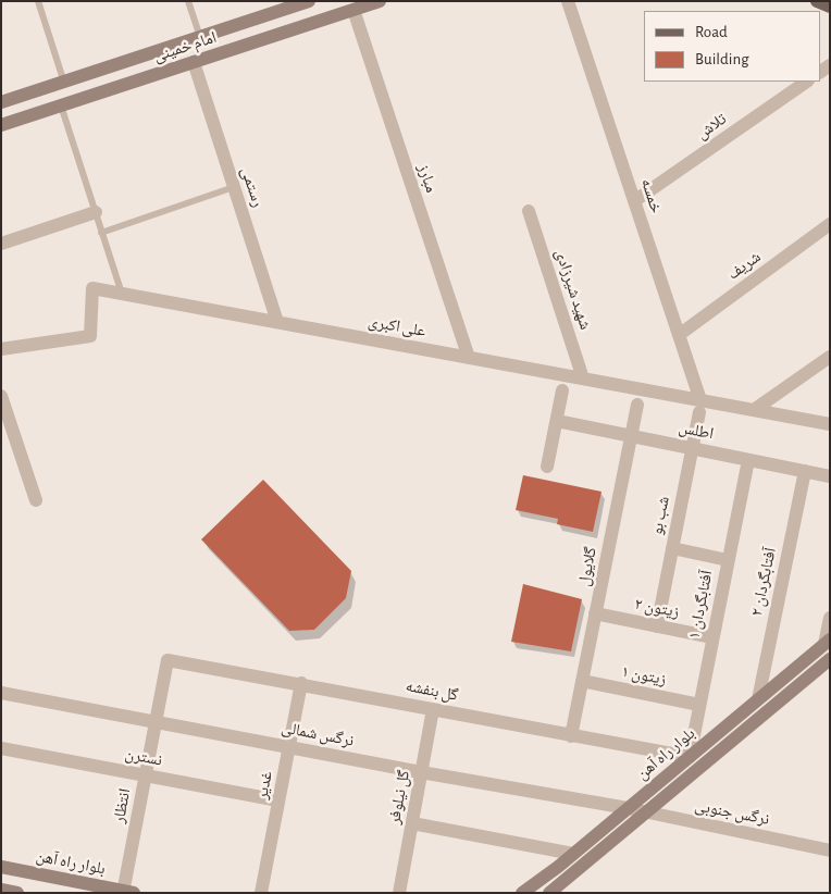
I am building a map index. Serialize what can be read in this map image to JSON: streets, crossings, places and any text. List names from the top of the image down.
{
  "streets": {
    "street": [
      "امام خمینی",
      "تلاش",
      "مبارز",
      "رستمی",
      "خمسه",
      "شریف",
      "شهید شیرزادی",
      "علی اکبری",
      "اطلس",
      "شب بو",
      "گلایول",
      "آفتابگردان ۲",
      "آفتابگردان ۱",
      "زیتون ۲",
      "زیتون ۱",
      "گل بنفشه",
      "نرگس شمالی",
      "بلوار راه آهن",
      "نسترن",
      "غدیر",
      "گل نیلوفر",
      "انتظار",
      "نرگس جنوبی"
    ]
  },
  "crossings": [
    ["امام خمینی", "مبارز"],
    ["امام خمینی", "رستمی"],
    ["تلاش", "خمسه"],
    ["مبارز", "علی اکبری"],
    ["رستمی", "علی اکبری"],
    ["خمسه", "شریف"],
    ["خمسه", "علی اکبری"],
    ["خمسه", "شب بو"],
    ["شهید شیرزادی", "علی اکبری"],
    ["علی اکبری", "شب بو"],
    ["اطلس", "شب بو"],
    ["اطلس", "گلایول"],
    ["اطلس", "آفتابگردان ۲"],
    ["اطلس", "آفتابگردان ۱"],
    ["شب بو", "زیتون ۲"],
    ["گلایول", "زیتون ۲"],
    ["گلایول", "زیتون ۱"],
    ["گلایول", "گل بنفشه"],
    ["آفتابگردان ۲", "بلوار راه آهن"],
    ["آفتابگردان ۱", "زیتون ۲"],
    ["آفتابگردان ۱", "زیتون ۱"],
    ["آفتابگردان ۱", "گل بنفشه"],
    ["آفتابگردان ۱", "بلوار راه آهن"],
    ["گل بنفشه", "بلوار راه آهن"],
    ["گل بنفشه", "غدیر"],
    ["گل بنفشه", "گل نیلوفر"],
    ["گل بنفشه", "انتظار"],
    ["نرگس شمالی", "بلوار راه آهن"],
    ["نرگس شمالی", "غدیر"],
    ["نرگس شمالی", "گل نیلوفر"],
    ["نرگس شمالی", "انتظار"],
    ["نرگس شمالی", "نرگس جنوبی"],
    ["بلوار راه آهن", "انتظار"],
    ["بلوار راه آهن", "نرگس جنوبی"],
    ["نسترن", "غدیر"],
    ["نسترن", "انتظار"]
  ],
  "legend": ["Road", "Building"]
}
